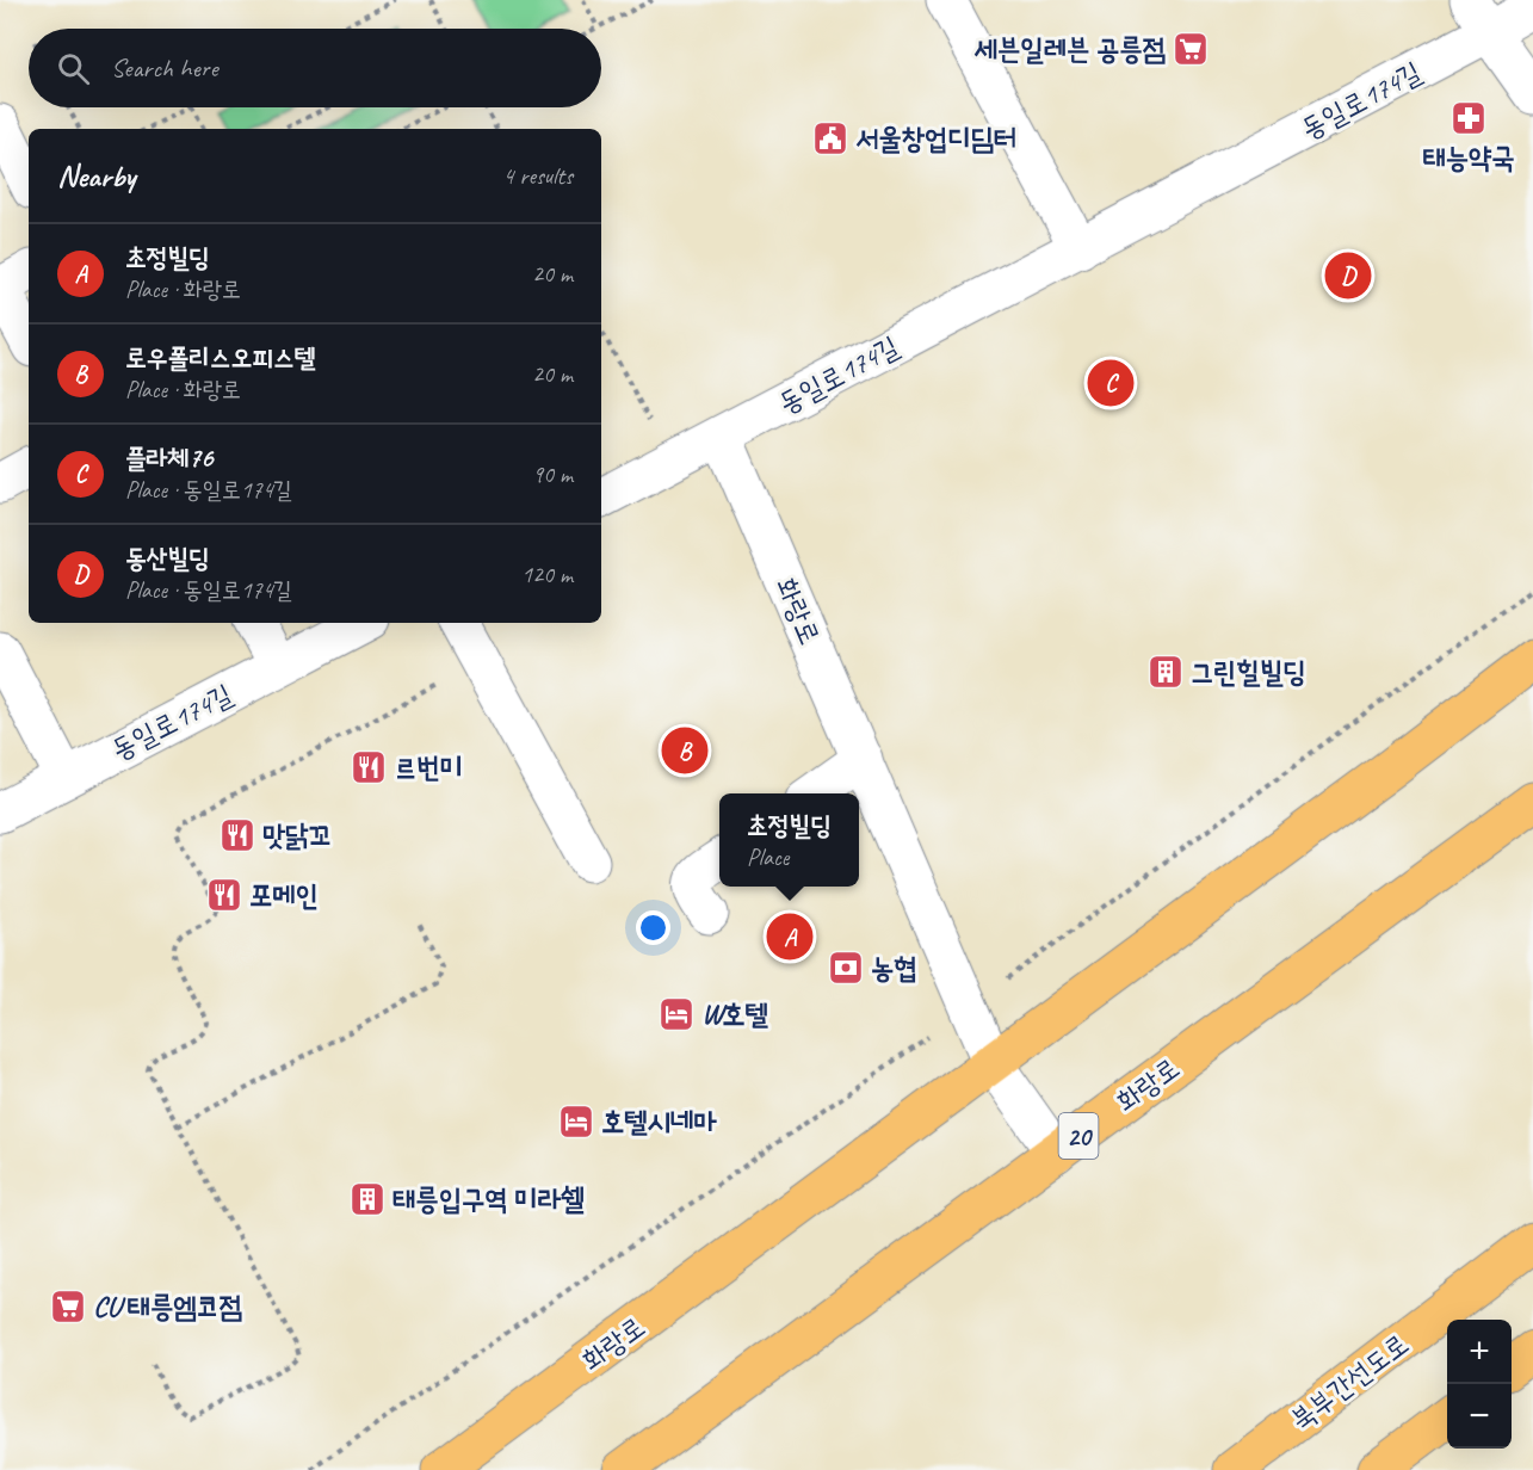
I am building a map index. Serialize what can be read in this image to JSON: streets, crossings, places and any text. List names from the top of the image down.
{
  "streets": {
    "main road": ["화랑로", "20", "북부간선도로"],
    "street": ["동일로174길"]
  },
  "crossings": [
    ["동일로174길", "화랑로"]
  ],
  "places": {
    "supermarket": ["세븐일레븐 공릉점", "CU 태릉엠코점"],
    "pharmacy": ["태능약국"],
    "public building": ["서울창업디딤터"],
    "building": ["그린힐빌딩", "태릉입구역 미라쉘"],
    "restaurant": ["르번미", "맛닭꼬", "포메인"],
    "bank": ["농협"],
    "hotel": ["W호텔", "호텔시네마"]
  },
  "page": {
    "search": "Search here",
    "heading": ["Nearby", "4 results"],
    "list": [
      {
        "mark": "A",
        "name": "초정빌딩",
        "note": "Place · 화랑로",
        "value": "20 m"
      },
      {
        "mark": "B",
        "name": "로우폴리스오피스텔",
        "note": "Place · 화랑로",
        "value": "20 m"
      },
      {
        "mark": "C",
        "name": "플라체76",
        "note": "Place · 동일로174길",
        "value": "90 m"
      },
      {
        "mark": "D",
        "name": "동산빌딩",
        "note": "Place · 동일로174길",
        "value": "120 m"
      }
    ],
    "pins": [
      "D",
      "C",
      "B",
      "A"
    ],
    "popup": ["초정빌딩", "Place"],
    "map_buttons": ["+", "−"]
  }
}
